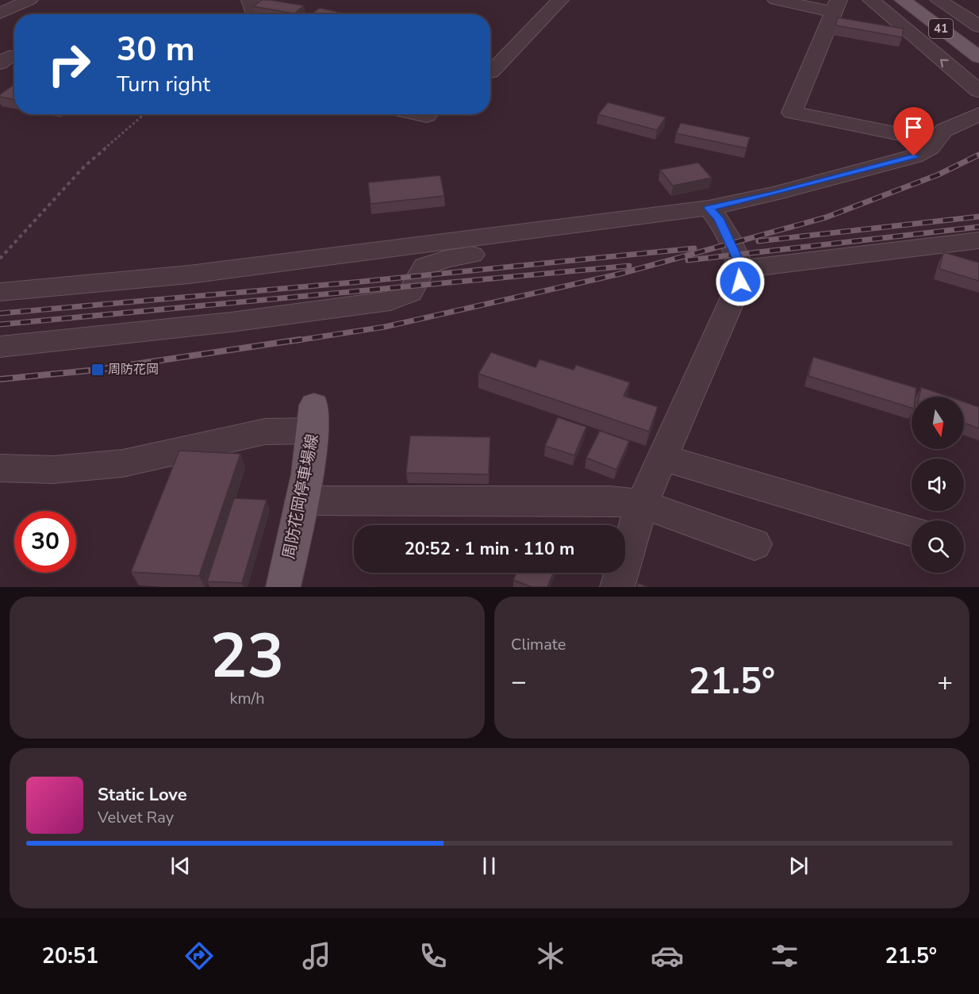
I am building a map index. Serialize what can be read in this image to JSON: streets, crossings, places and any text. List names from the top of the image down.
{
  "streets": {
    "main road": ["41", "周防花岡停車場線"]
  },
  "places": {
    "transit": ["周防花岡"]
  },
  "north": "bottom",
  "page": {
    "turn": ["30 m", "Turn right"],
    "limit": "30",
    "trip": "20:52 · 1 min · 110 m",
    "tile": [
      ["23", "km/h"],
      "Climate"
    ],
    "heat": ["−", "21.5°", "+"],
    "song": ["Static Love", "Velvet Ray"],
    "tabs": ["20:51", "21.5°"]
  }
}
